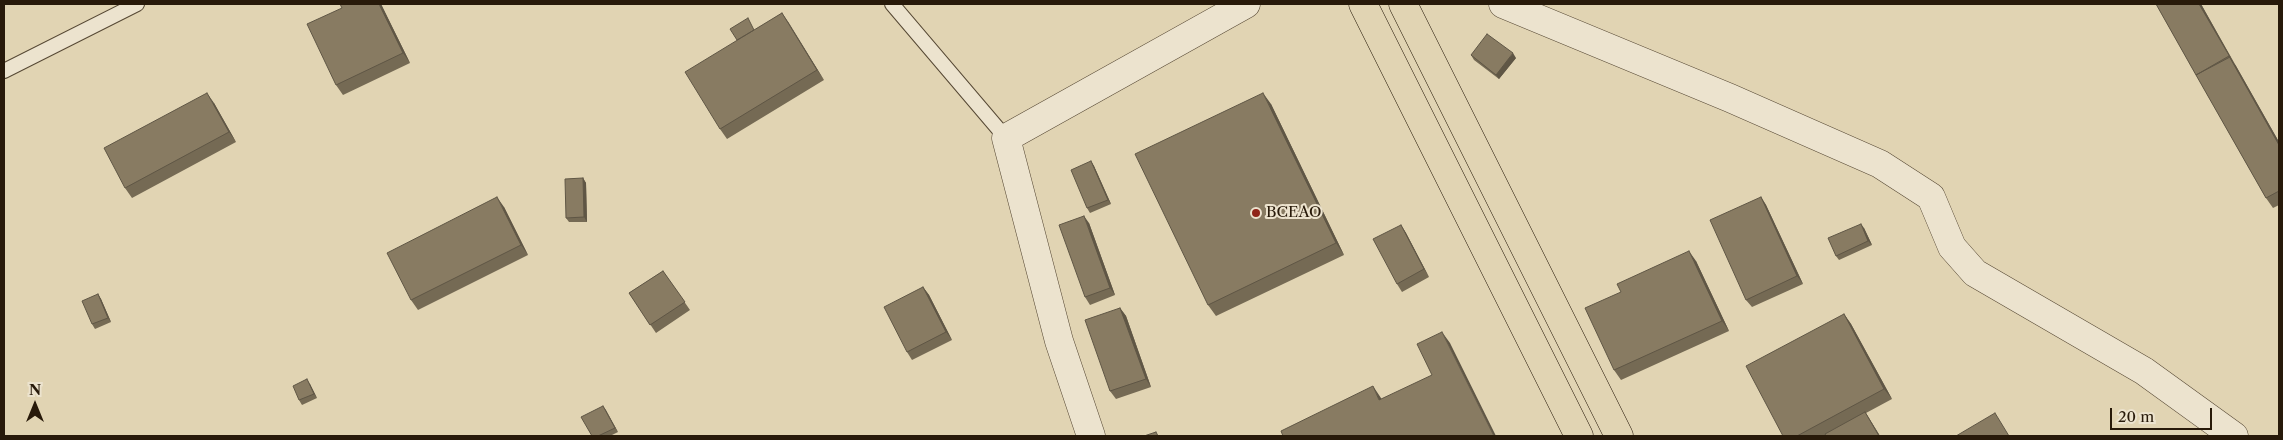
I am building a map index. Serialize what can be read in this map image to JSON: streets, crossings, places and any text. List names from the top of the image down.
{
  "places": ["BCEAO"],
  "scale_bar": "20 m",
  "north": "top"
}
